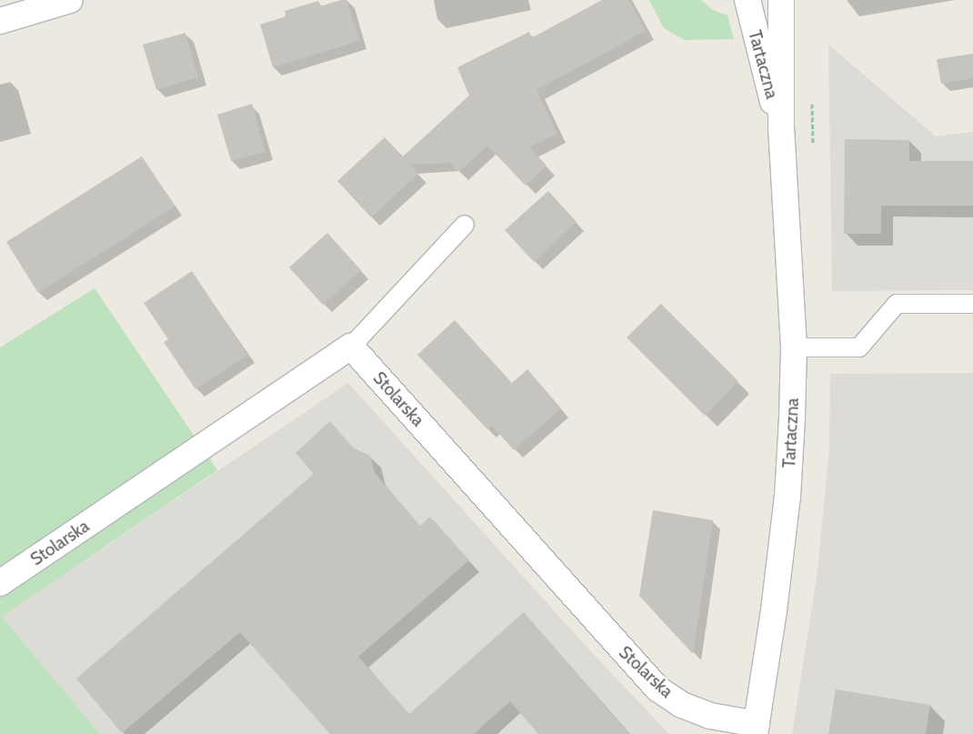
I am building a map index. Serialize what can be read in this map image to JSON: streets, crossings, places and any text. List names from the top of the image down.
{
  "streets": {
    "street": ["Tartaczna", "Stolarska"]
  },
  "crossings": [
    ["Tartaczna", "Stolarska"]
  ]
}
